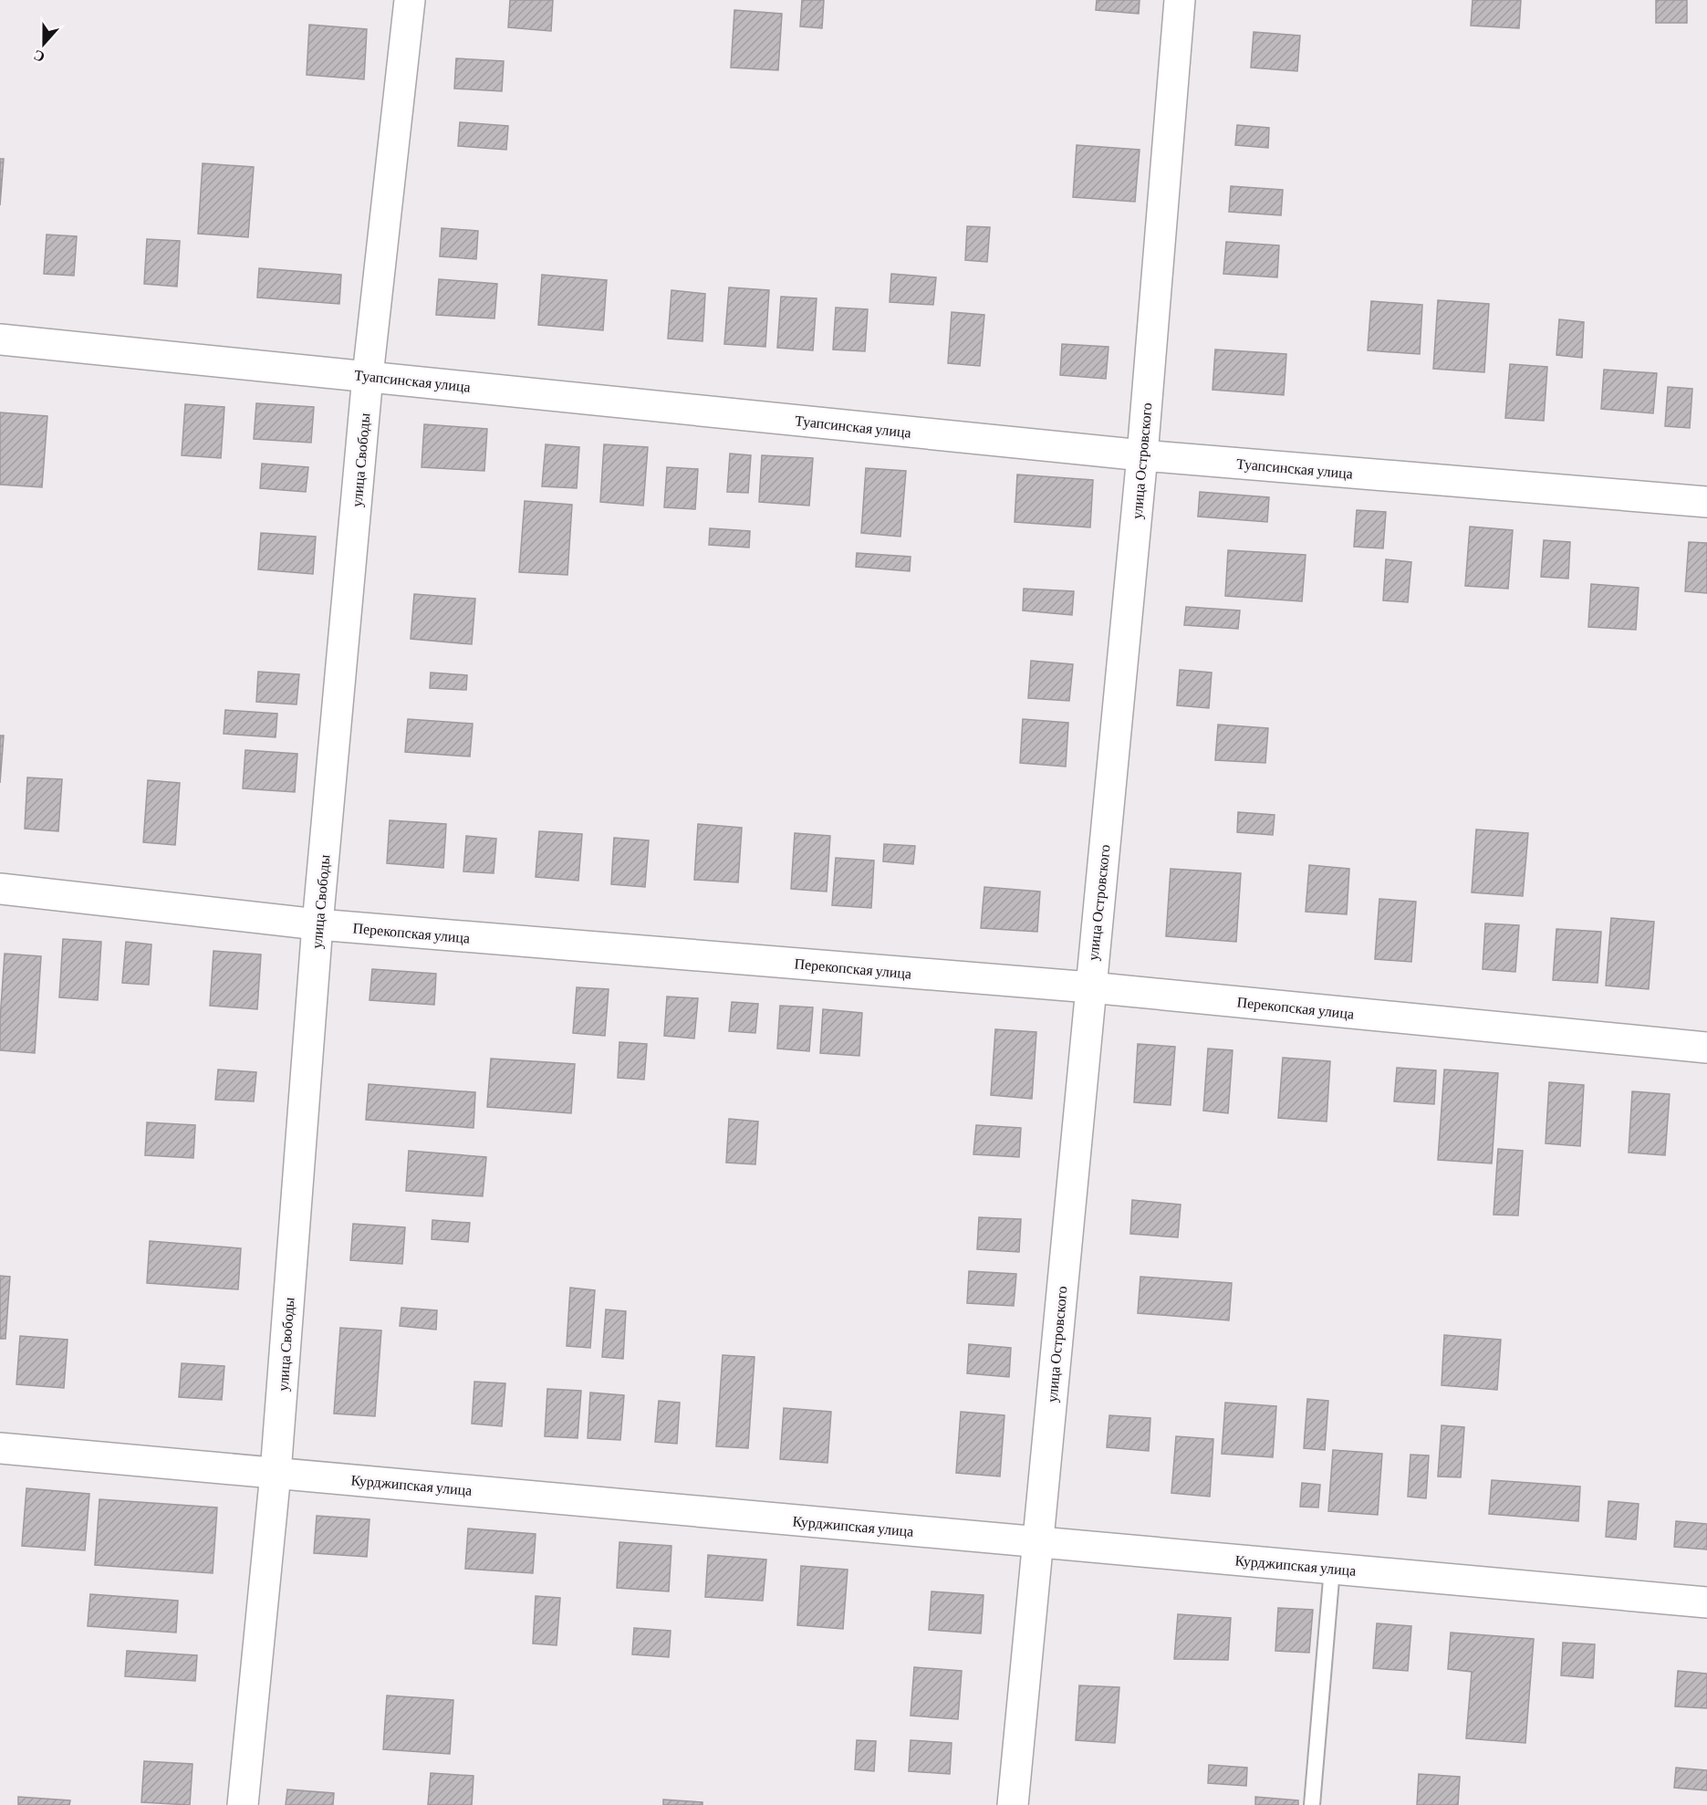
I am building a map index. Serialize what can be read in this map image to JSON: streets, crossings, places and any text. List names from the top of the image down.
{
  "streets": {
    "street": [
      "Туапсинская улица",
      "улица Свободы",
      "улица Островского",
      "Перекопская улица",
      "Курджипская улица"
    ]
  },
  "crossings": [
    ["Туапсинская улица", "улица Свободы"],
    ["Туапсинская улица", "улица Островского"],
    ["улица Свободы", "Перекопская улица"],
    ["улица Свободы", "Курджипская улица"],
    ["улица Островского", "Перекопская улица"],
    ["улица Островского", "Курджипская улица"]
  ],
  "north": "bottom"
}
